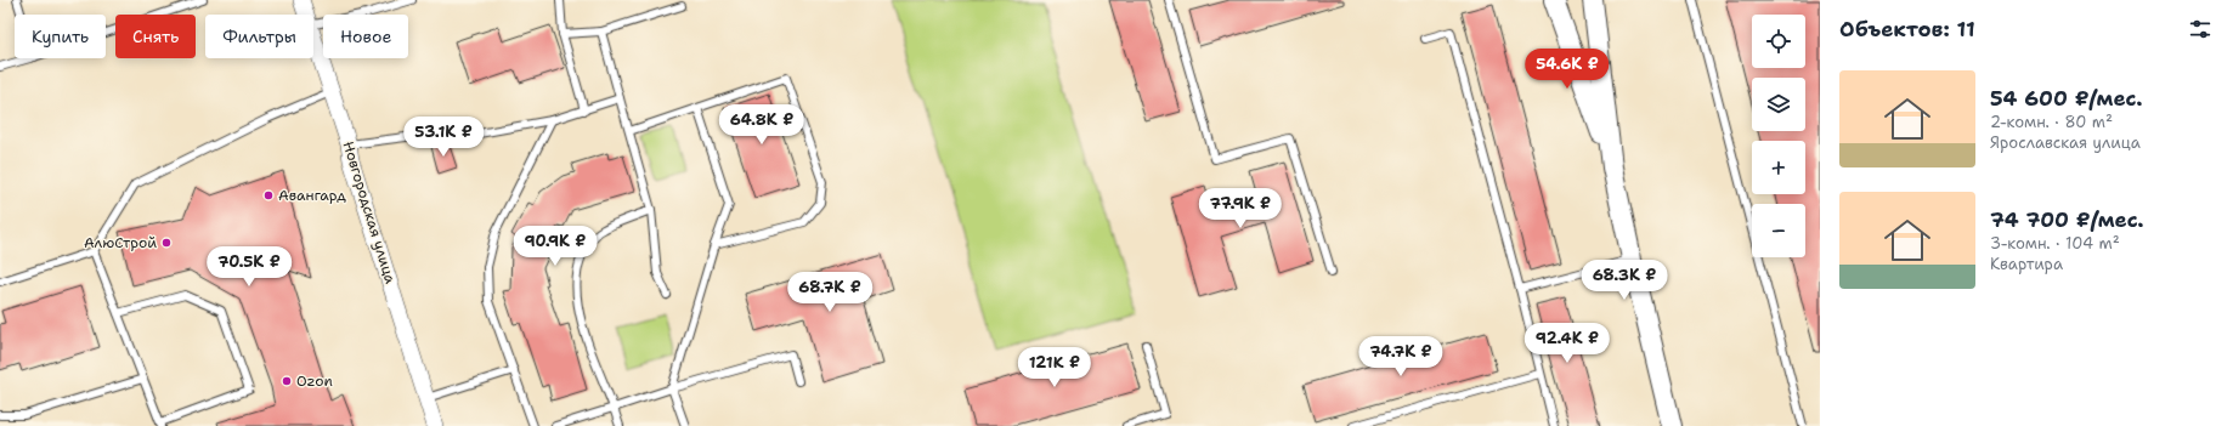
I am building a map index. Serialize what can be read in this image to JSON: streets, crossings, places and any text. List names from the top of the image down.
{
  "streets": {
    "street": ["Новгородская улица"]
  },
  "places": ["Авангард", "АлюСтрой", "Ozon"],
  "page": {
    "heading": "Объектов: 11",
    "map_buttons": ["+", "−"],
    "chip": [
      "Купить",
      "Снять",
      "Фильтры",
      "Новое"
    ],
    "price": [
      "54.6K ₽",
      "64.8K ₽",
      "53.1K ₽",
      "77.9K ₽",
      "90.9K ₽",
      "70.5K ₽",
      "68.3K ₽",
      "68.7K ₽",
      "92.4K ₽",
      "74.7K ₽",
      "121K ₽"
    ],
    "list": [
      {
        "name": "54 600 ₽/мес.",
        "note": "2-комн. · 80 m² · Ярославская улица"
      },
      {
        "name": "74 700 ₽/мес.",
        "note": "3-комн. · 104 m² · Квартира"
      }
    ]
  }
}
